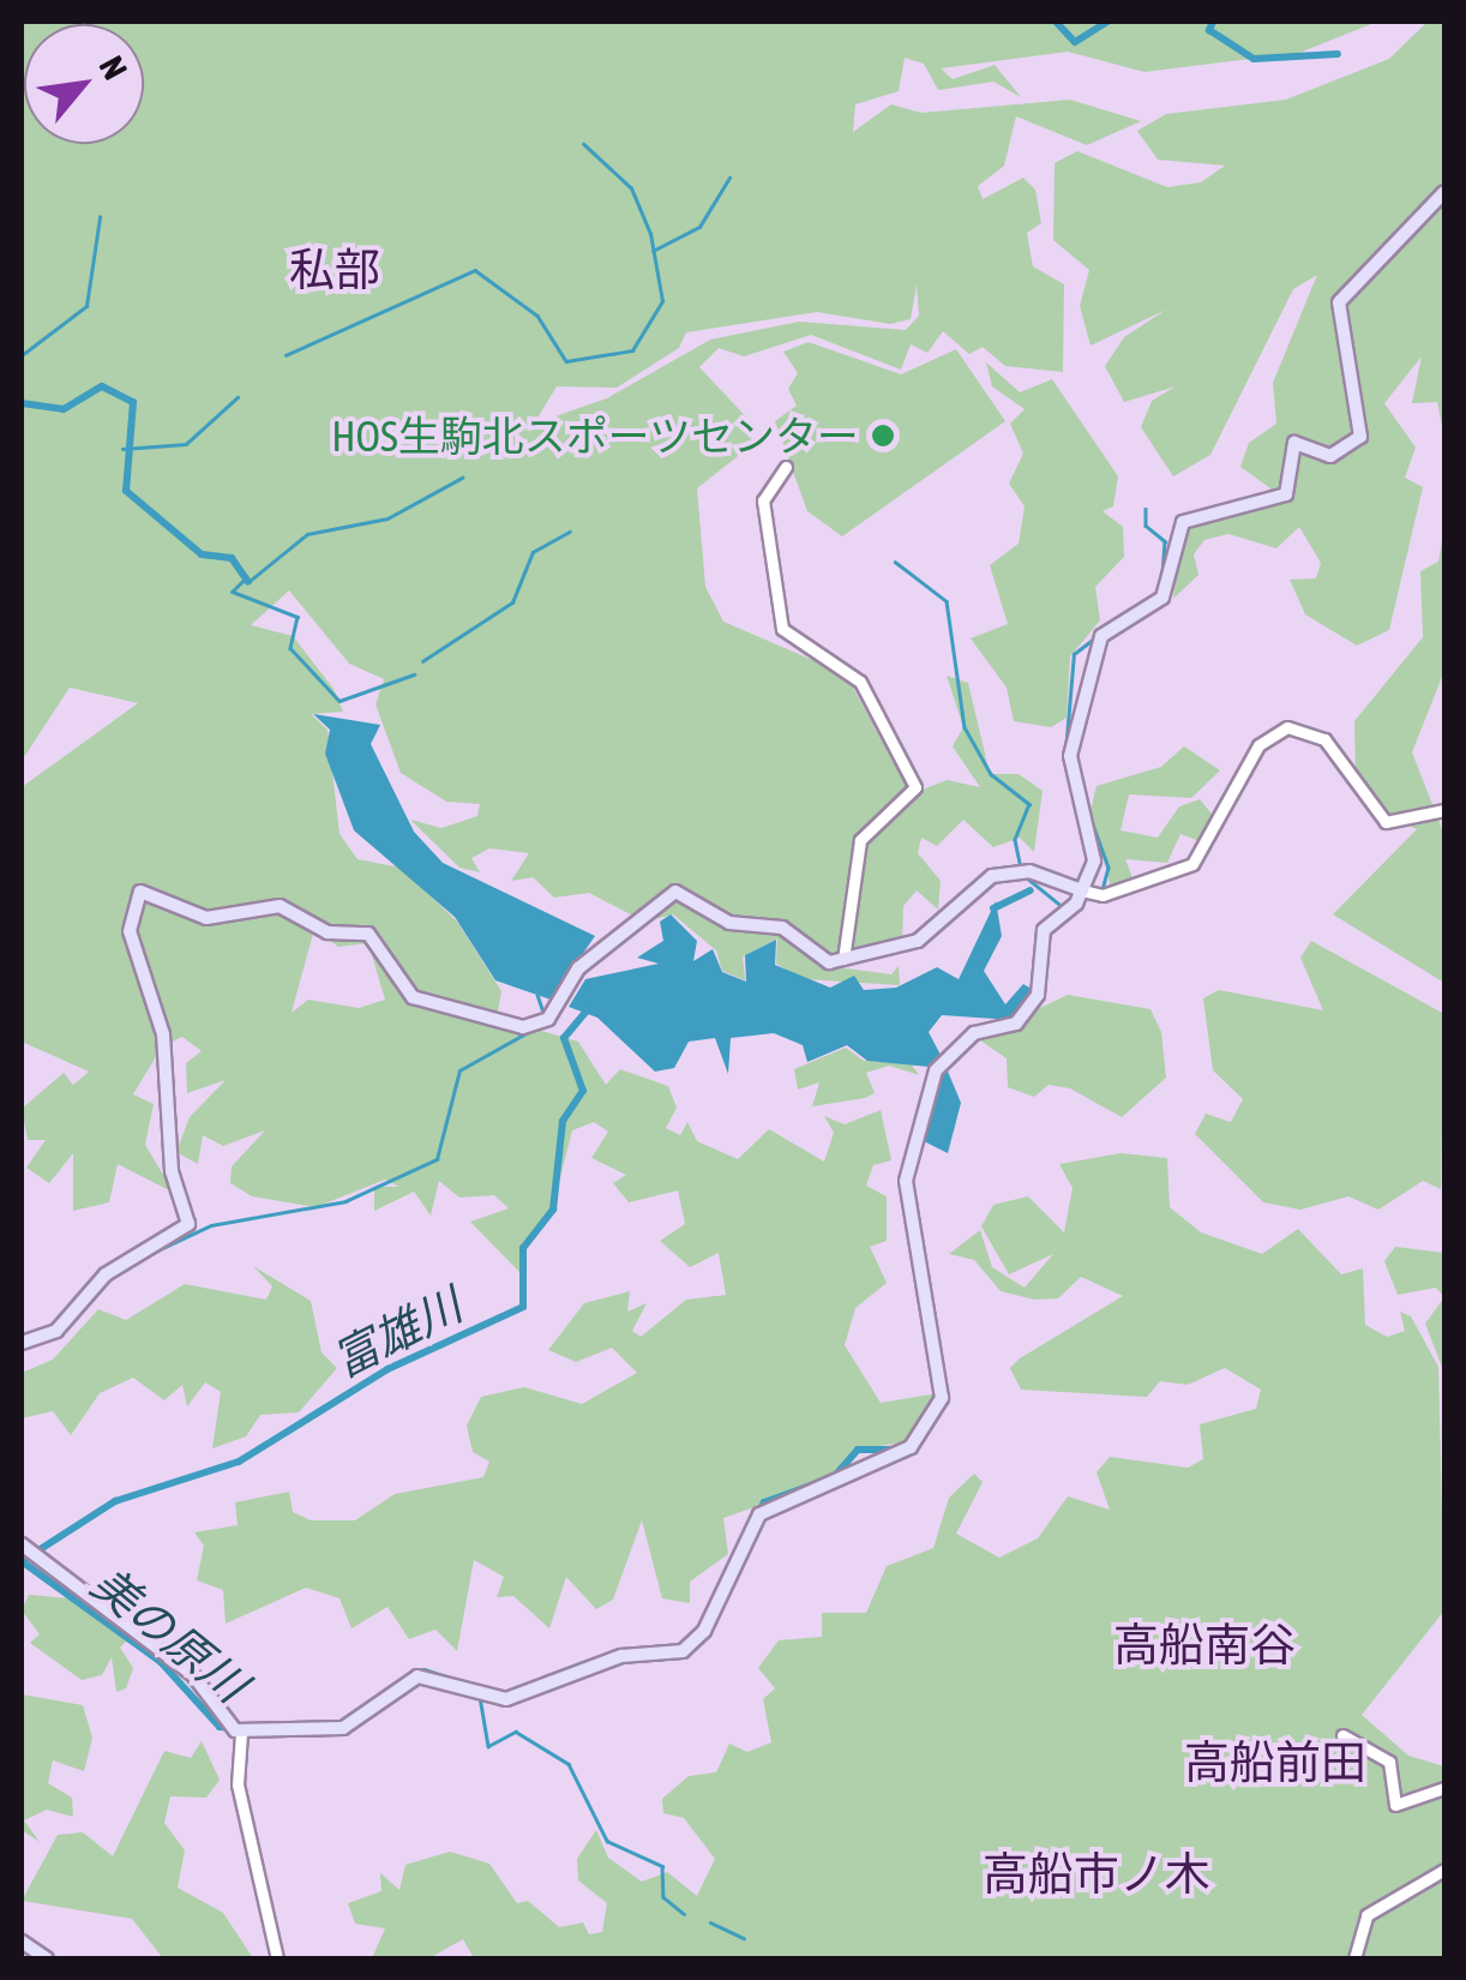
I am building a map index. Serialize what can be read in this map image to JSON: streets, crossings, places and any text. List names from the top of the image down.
{
  "districts": [
    "私部",
    "高船南谷",
    "高船前田",
    "高船市ノ木"
  ],
  "water": ["富雄川", "美の原川"],
  "places": ["HOS生駒北スポーツセンター"],
  "north": "top right"
}
